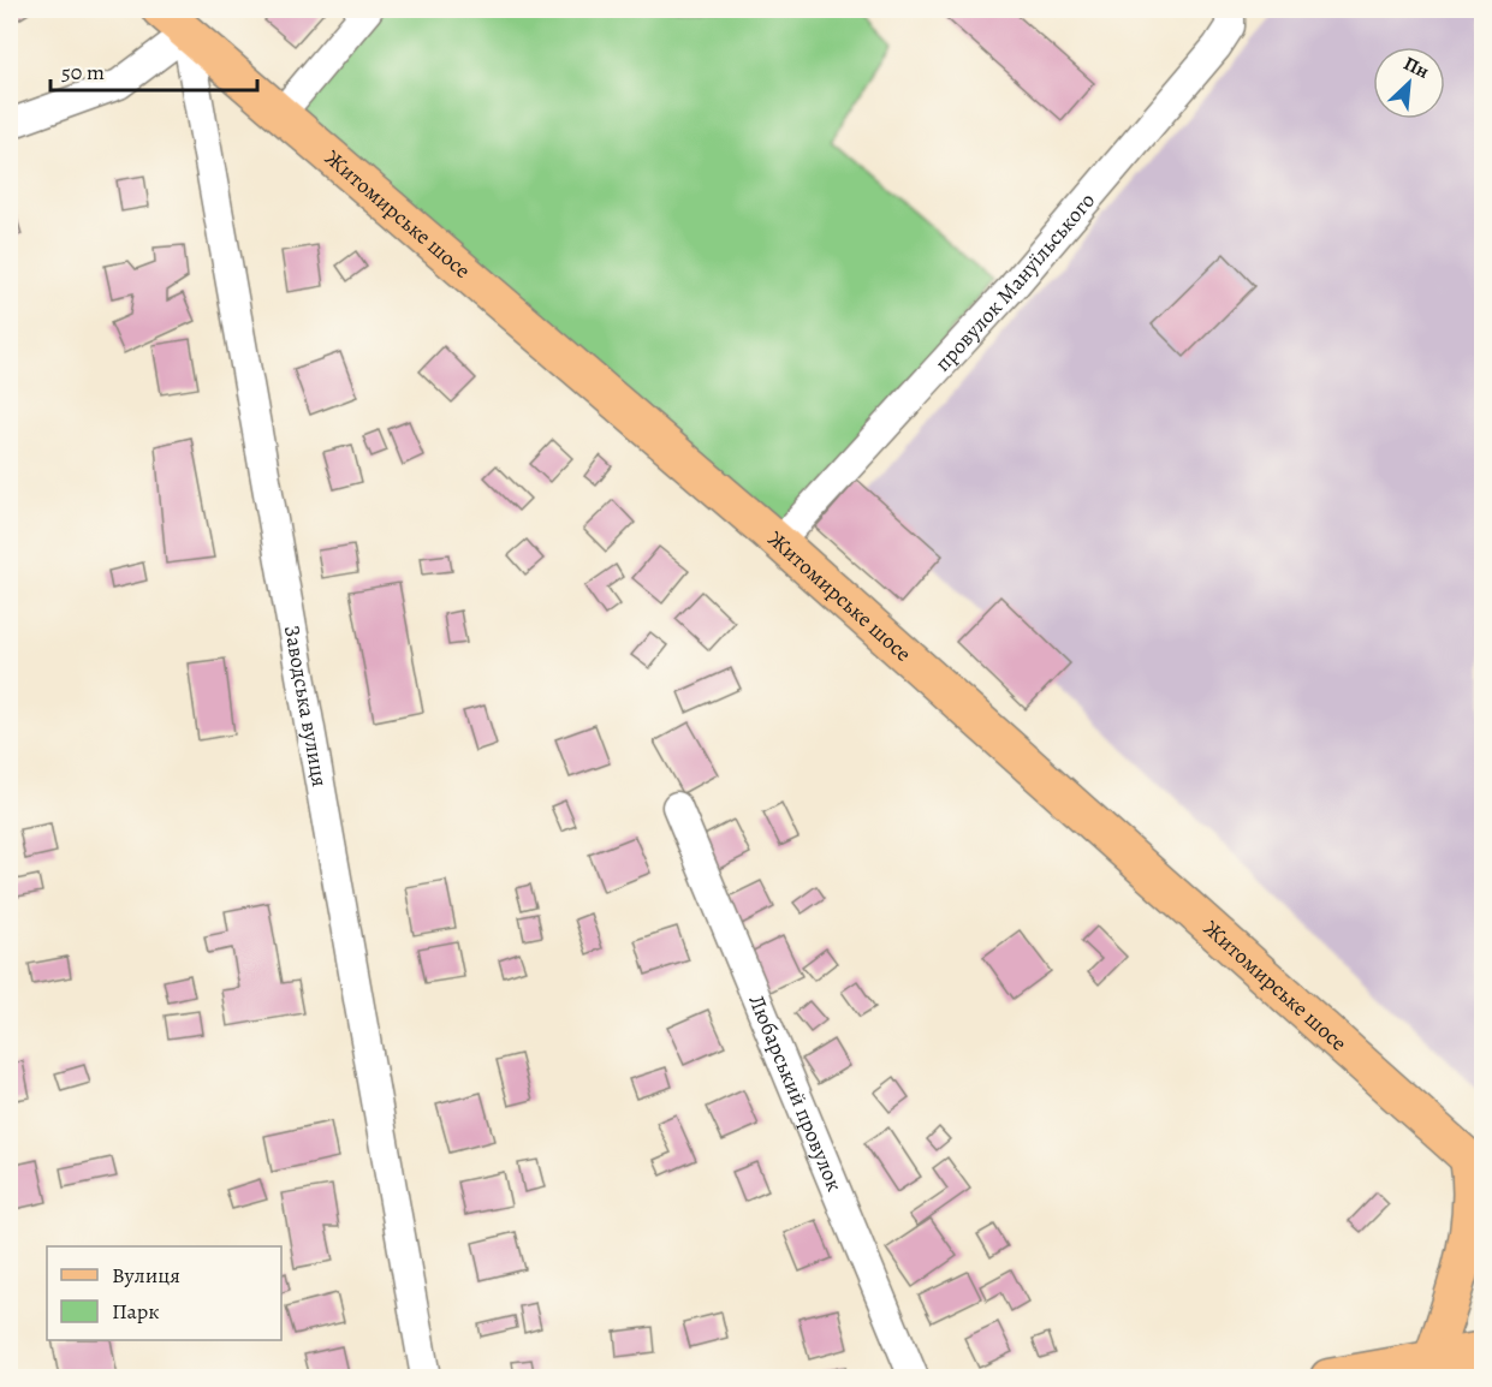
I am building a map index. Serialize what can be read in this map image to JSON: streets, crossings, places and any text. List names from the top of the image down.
{
  "streets": {
    "main road": ["Житомирське шосе"],
    "street": ["провулок Мануїльського", "Заводська вулиця", "Любарський провулок"]
  },
  "crossings": [
    ["Житомирське шосе", "провулок Мануїльського"],
    ["Житомирське шосе", "Заводська вулиця"]
  ],
  "legend": ["Вулиця", "Парк"],
  "scale_bar": "50 m",
  "north": "top right"
}
